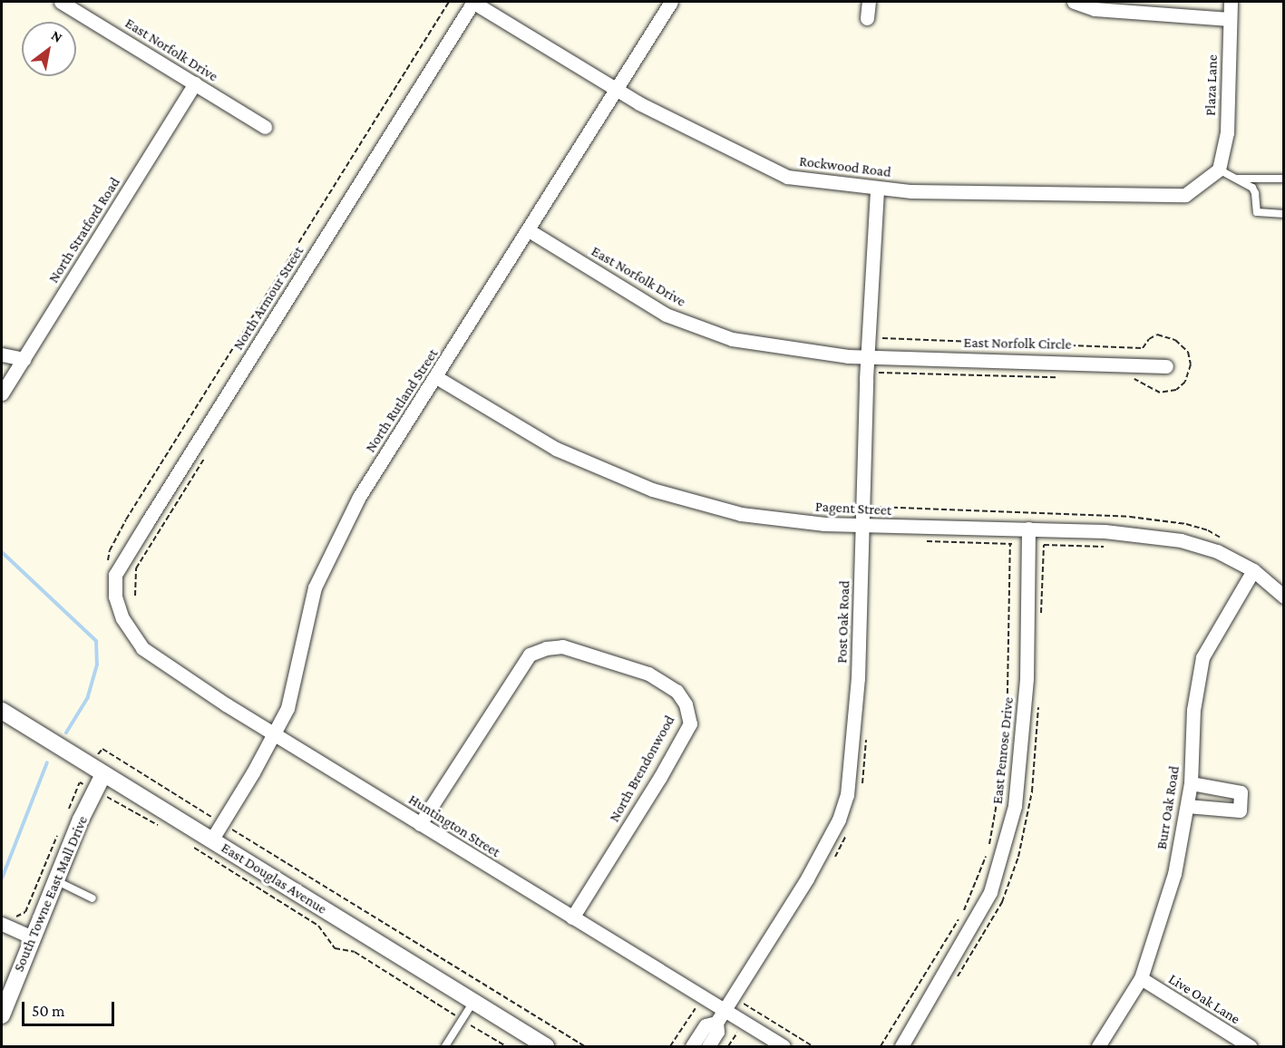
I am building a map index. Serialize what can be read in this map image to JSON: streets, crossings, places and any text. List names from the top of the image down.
{
  "streets": {
    "street": [
      "East Norfolk Drive",
      "Plaza Lane",
      "Rockwood Road",
      "North Stratford Road",
      "North Armour Street",
      "East Norfolk Circle",
      "North Rutland Street",
      "Pagent Street",
      "Post Oak Road",
      "East Penrose Drive",
      "North Brendonwood",
      "Burr Oak Road",
      "Huntington Street",
      "East Douglas Avenue",
      "South Towne East Mall Drive",
      "Live Oak Lane"
    ]
  },
  "crossings": [
    ["East Norfolk Drive", "North Stratford Road"],
    ["East Norfolk Drive", "East Norfolk Circle"],
    ["East Norfolk Drive", "North Rutland Street"],
    ["East Norfolk Drive", "Post Oak Road"],
    ["Plaza Lane", "Rockwood Road"],
    ["Rockwood Road", "North Armour Street"],
    ["Rockwood Road", "North Rutland Street"],
    ["Rockwood Road", "Post Oak Road"],
    ["North Armour Street", "Huntington Street"],
    ["East Norfolk Circle", "Post Oak Road"],
    ["North Rutland Street", "Pagent Street"],
    ["North Rutland Street", "Huntington Street"],
    ["North Rutland Street", "East Douglas Avenue"],
    ["Pagent Street", "Post Oak Road"],
    ["Pagent Street", "East Penrose Drive"],
    ["Pagent Street", "Burr Oak Road"],
    ["Post Oak Road", "Huntington Street"],
    ["North Brendonwood", "Huntington Street"],
    ["Burr Oak Road", "Live Oak Lane"],
    ["East Douglas Avenue", "South Towne East Mall Drive"]
  ],
  "scale_bar": "50 m",
  "north": "top right"
}
